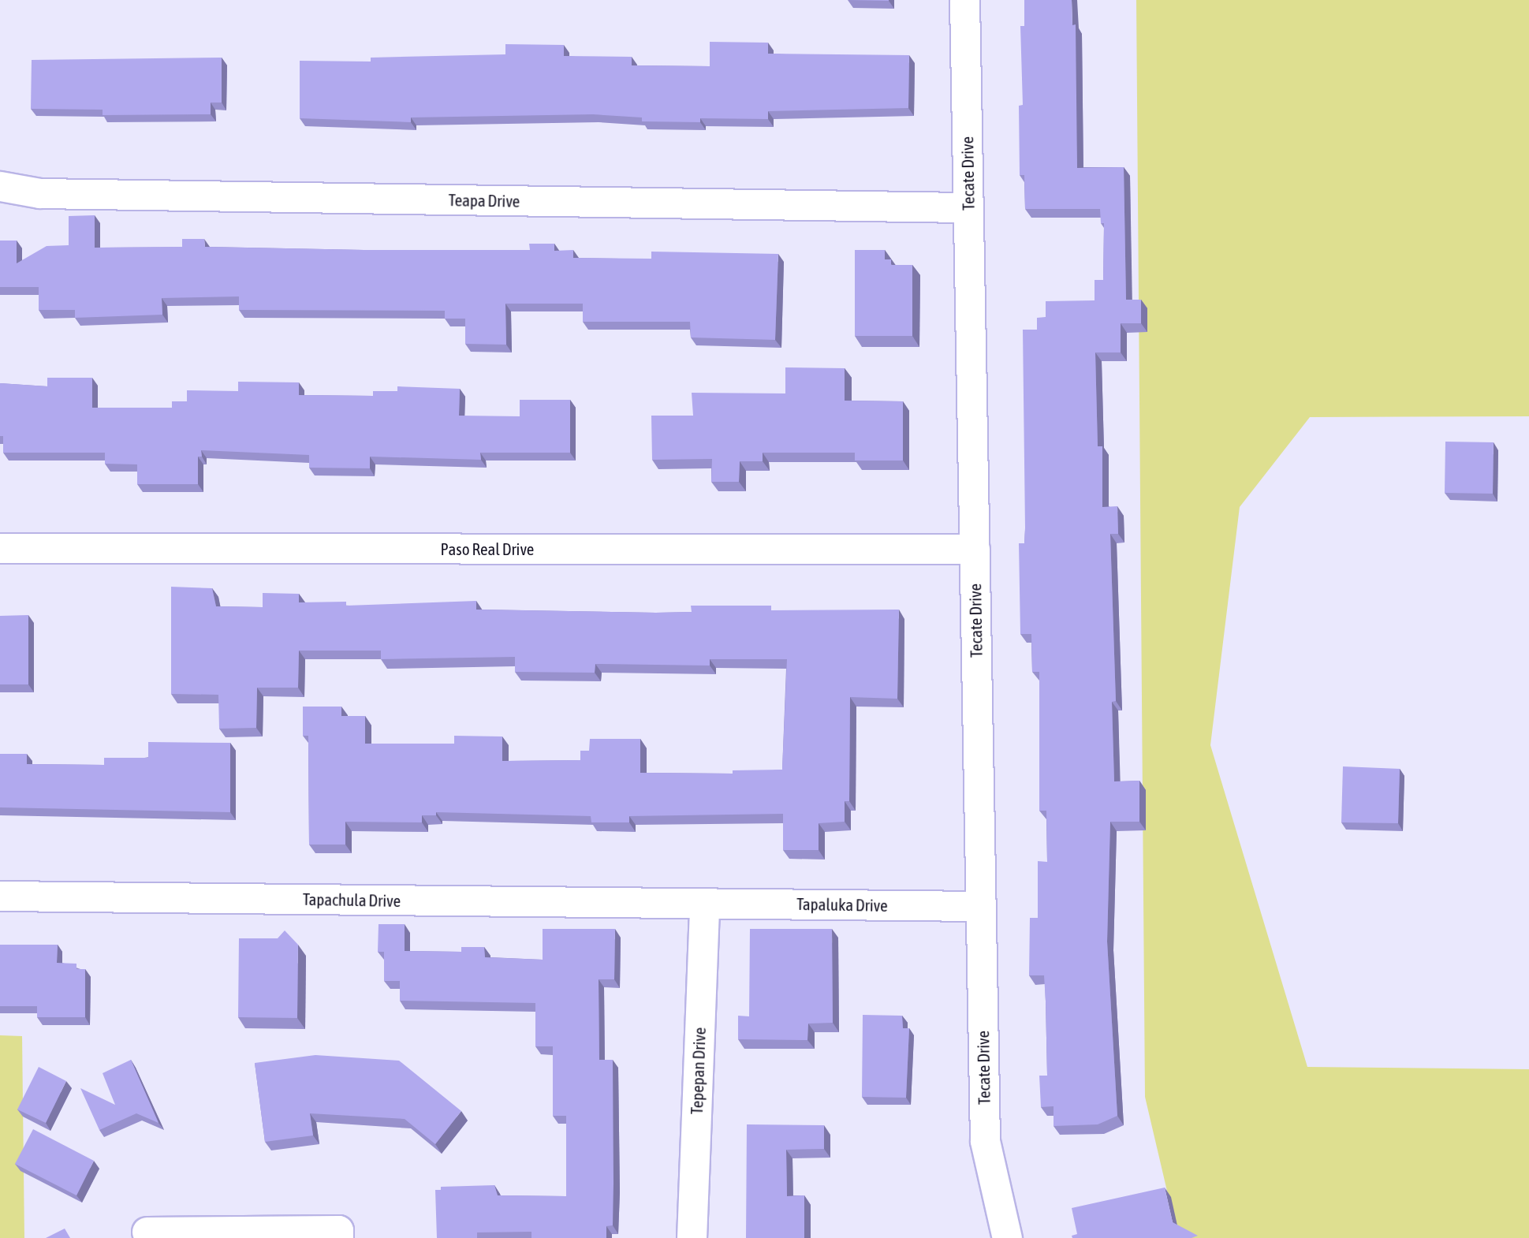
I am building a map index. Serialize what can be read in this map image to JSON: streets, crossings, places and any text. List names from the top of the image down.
{
  "streets": {
    "street": [
      "Tecate Drive",
      "Teapa Drive",
      "Paso Real Drive",
      "Tapachula Drive",
      "Tapaluka Drive",
      "Tepepan Drive"
    ]
  },
  "crossings": [
    ["Tecate Drive", "Teapa Drive"],
    ["Tecate Drive", "Paso Real Drive"],
    ["Tecate Drive", "Tapaluka Drive"],
    ["Tapachula Drive", "Tapaluka Drive"],
    ["Tapachula Drive", "Tepepan Drive"],
    ["Tapaluka Drive", "Tepepan Drive"]
  ]
}
